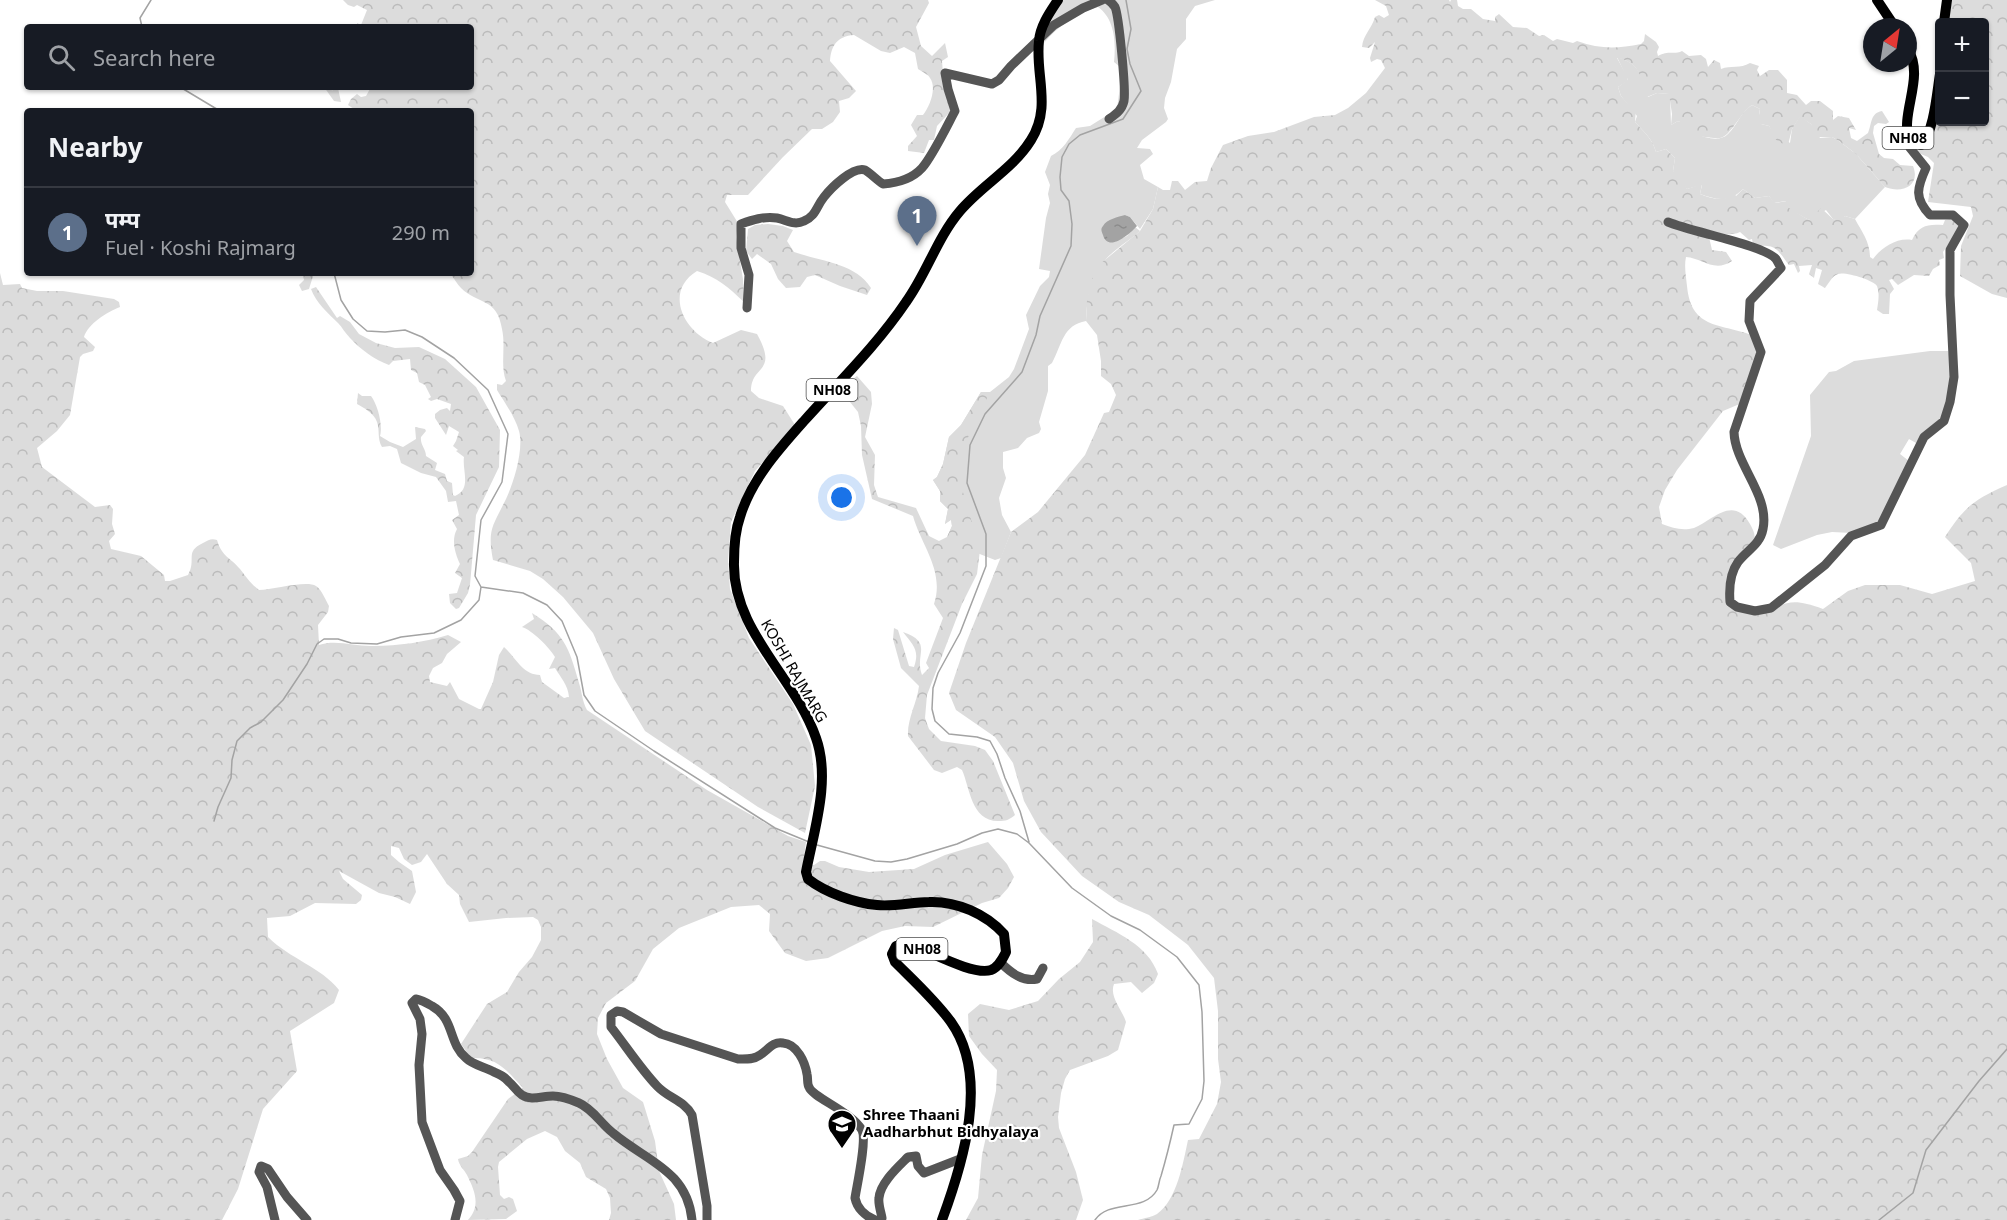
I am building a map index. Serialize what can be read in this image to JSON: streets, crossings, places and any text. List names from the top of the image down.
{
  "streets": {
    "main road": ["NH08", "KOSHI RAJMARG"]
  },
  "crossings": [
    ["NH08", "KOSHI RAJMARG"]
  ],
  "places": {
    "school or university": ["Shree Thaani Aadharbhut Bidhyalaya"]
  },
  "north": "top right",
  "page": {
    "map_buttons": ["+", "−"],
    "search": "Search here",
    "heading": "Nearby",
    "list": [
      {
        "mark": "1",
        "name": "पम्प",
        "note": "Fuel · Koshi Rajmarg",
        "value": "290 m"
      }
    ],
    "pins": "1"
  }
}
